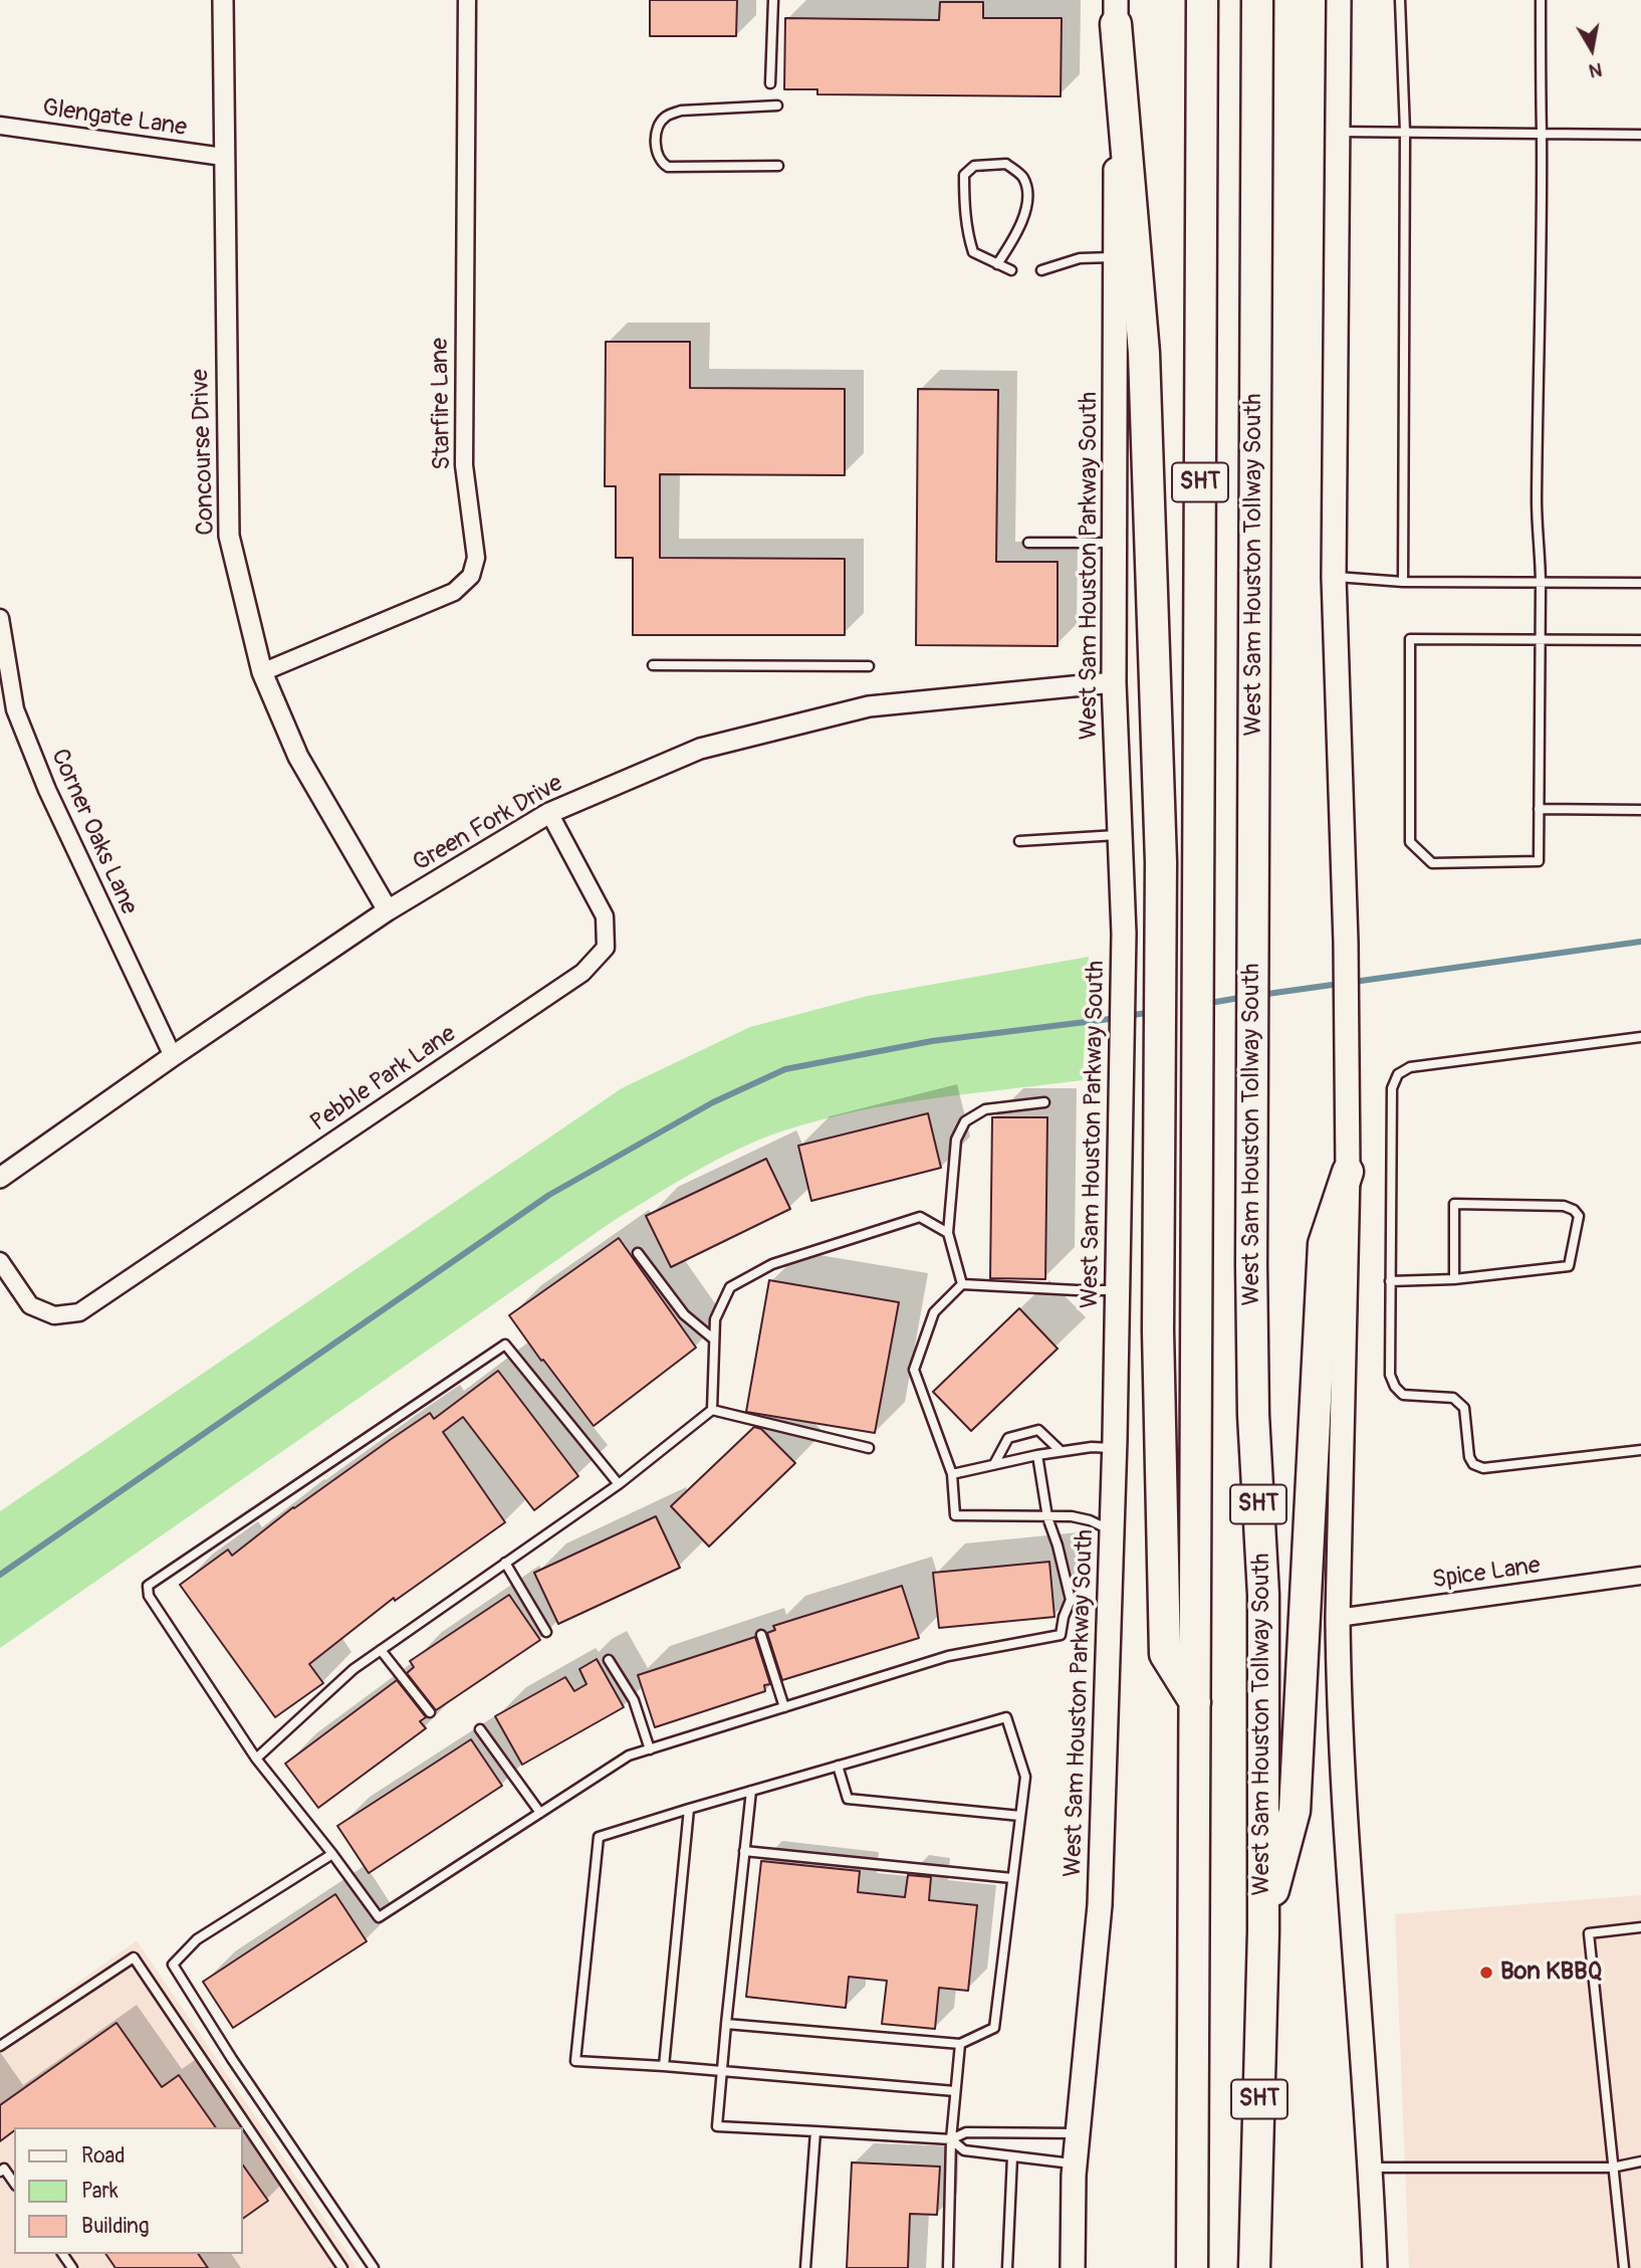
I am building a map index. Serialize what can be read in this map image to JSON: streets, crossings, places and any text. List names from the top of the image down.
{
  "streets": {
    "highway": ["SHT", "West Sam Houston Tollway South"],
    "main road": ["West Sam Houston Parkway South"],
    "street": [
      "Glengate Lane",
      "Starfire Lane",
      "Concourse Drive",
      "Green Fork Drive",
      "Corner Oaks Lane",
      "Pebble Park Lane",
      "Spice Lane"
    ]
  },
  "crossings": [
    ["Glengate Lane", "Concourse Drive"],
    ["Starfire Lane", "Concourse Drive"],
    ["Concourse Drive", "Green Fork Drive"],
    ["West Sam Houston Parkway South", "Green Fork Drive"],
    ["Green Fork Drive", "Corner Oaks Lane"],
    ["Green Fork Drive", "Pebble Park Lane"]
  ],
  "places": ["Bon KBBQ"],
  "legend": ["Road", "Park", "Building"],
  "north": "bottom"
}
